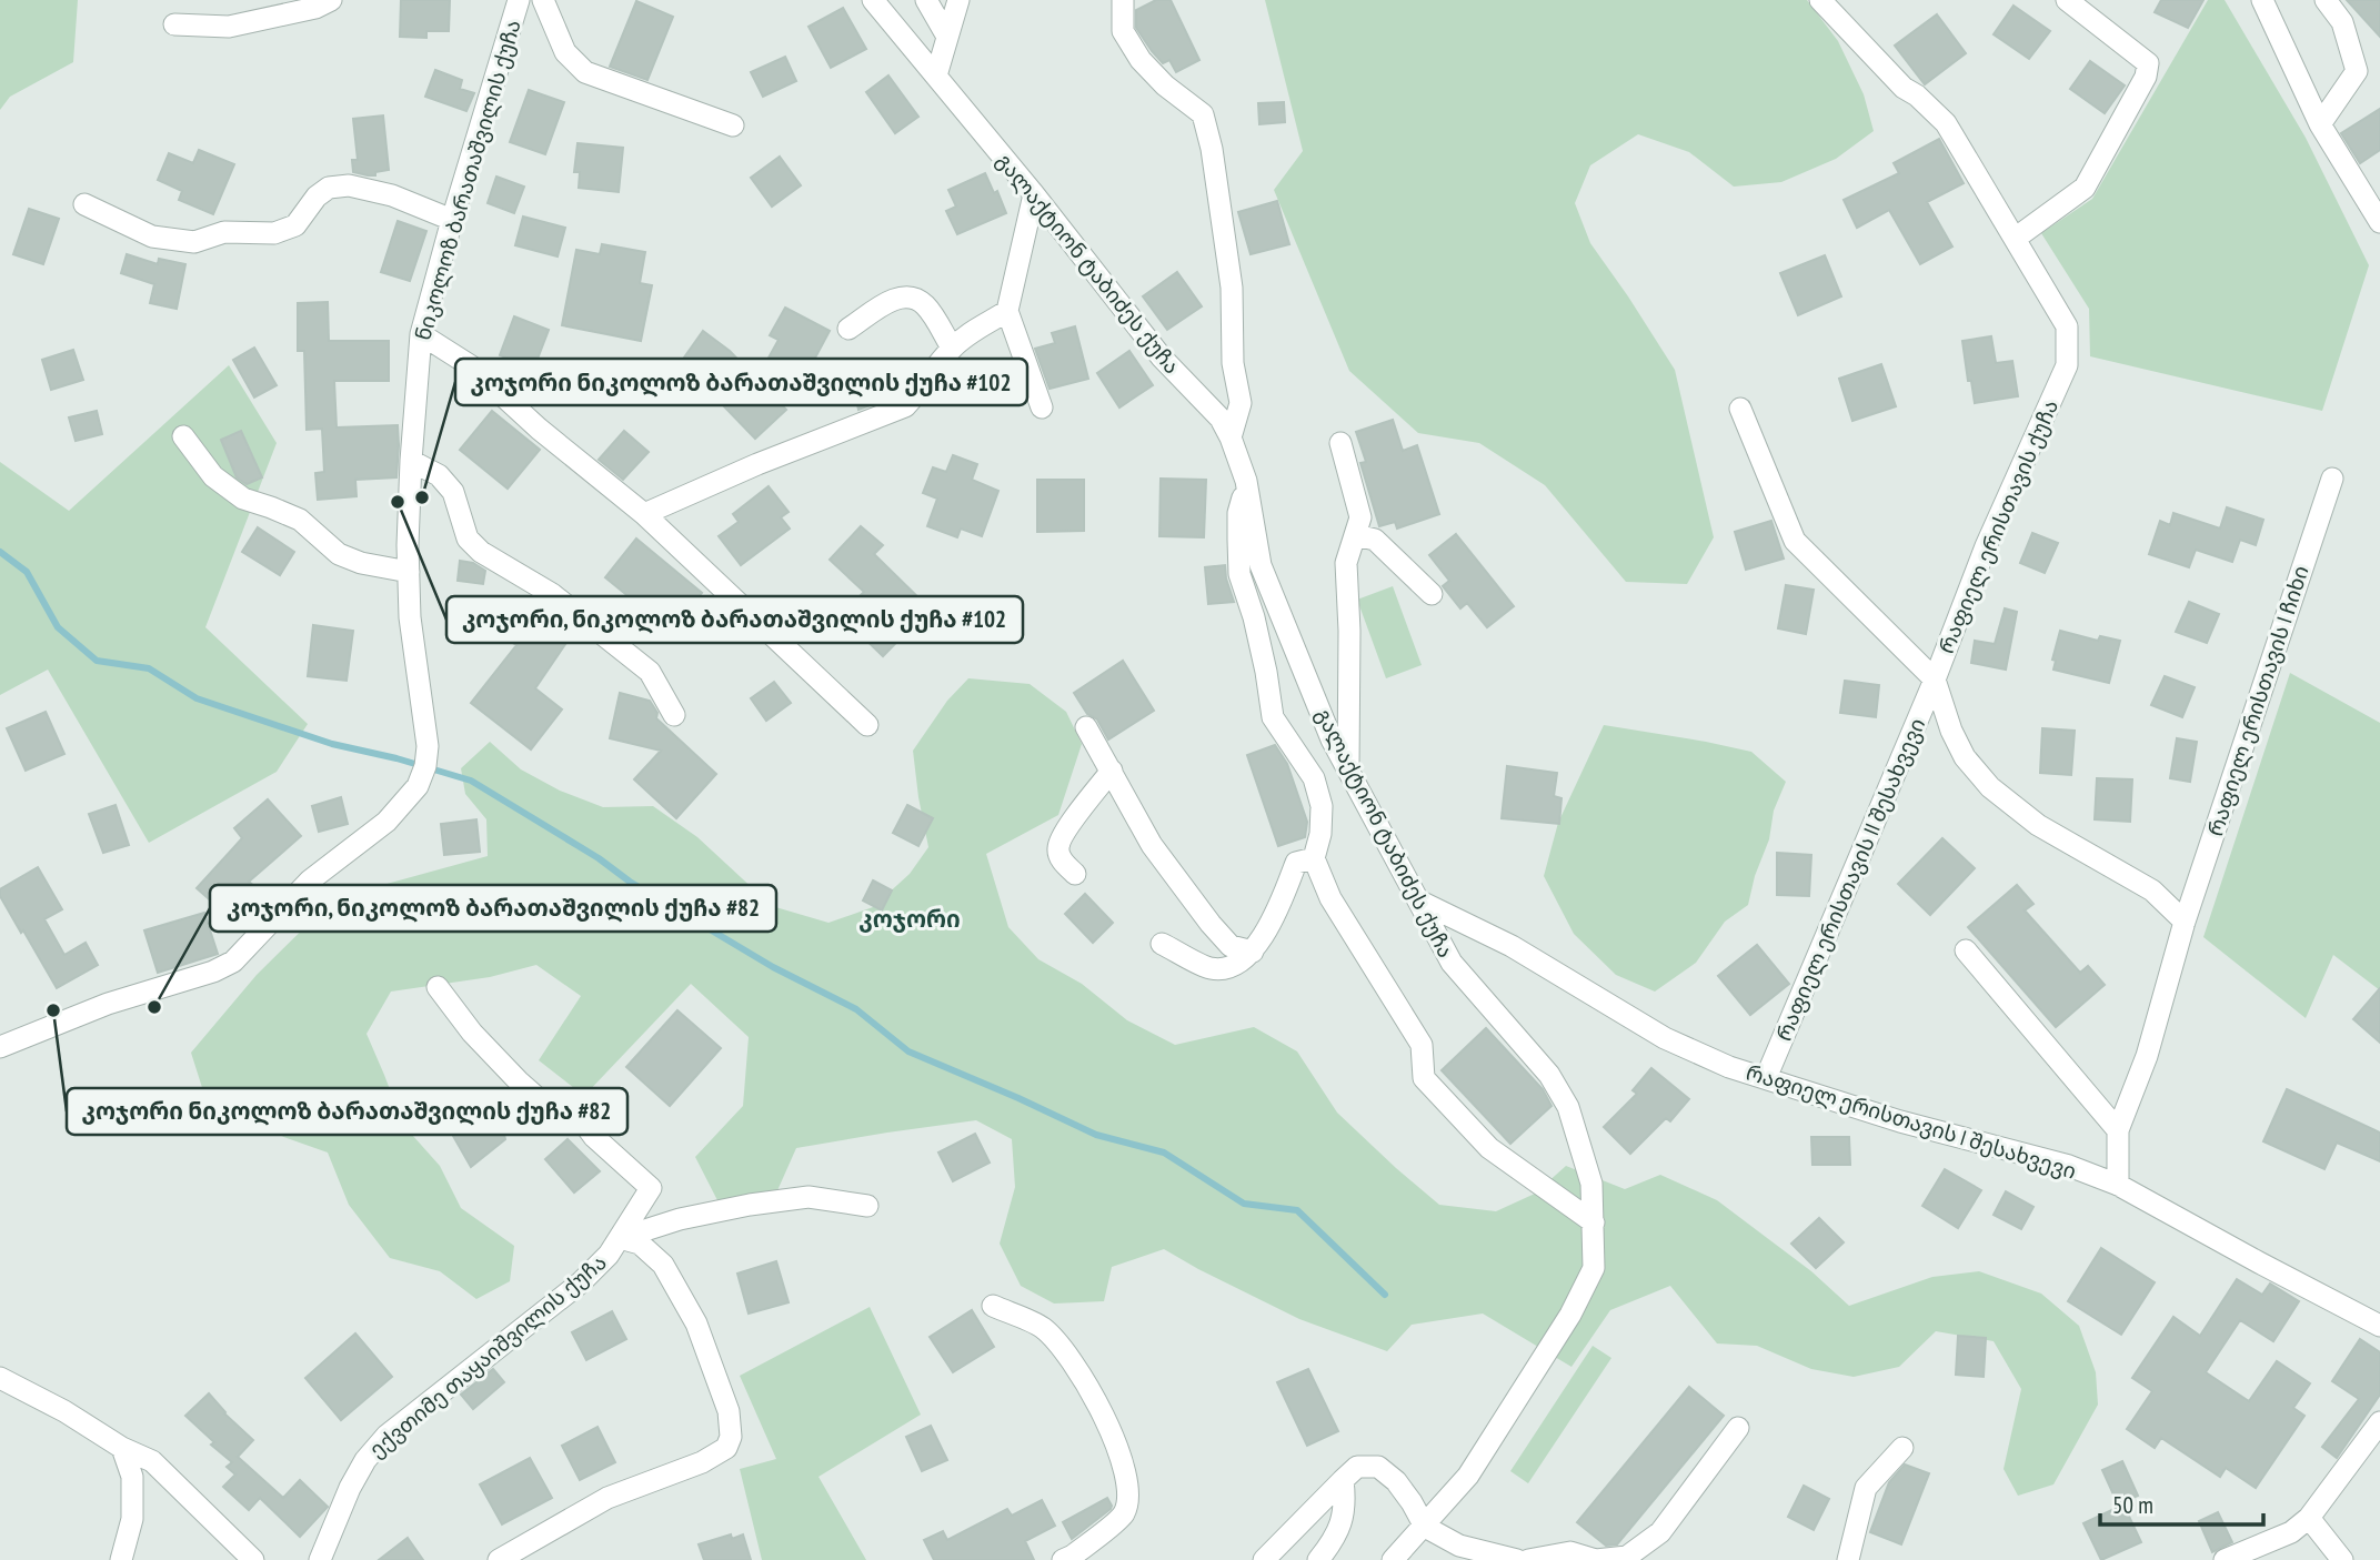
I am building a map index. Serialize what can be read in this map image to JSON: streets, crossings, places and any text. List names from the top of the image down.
{
  "streets": {
    "street": [
      "ნიკოლოზ ბარათაშვილის ქუჩა",
      "გალაქტიონ ტაბიძეს ქუჩა",
      "რაფიელ ერისთავის ქუჩა",
      "რაფიელ ერისთავის I ჩიხი",
      "რაფიელ ერისთავის II შესახვევი",
      "რაფიელ ერისთავის I შესახვევი",
      "ექვთიმე თაყაიშვილის ქუჩა"
    ]
  },
  "crossings": [
    ["გალაქტიონ ტაბიძეს ქუჩა", "რაფიელ ერისთავის I შესახვევი"],
    ["რაფიელ ერისთავის ქუჩა", "რაფიელ ერისთავის I ჩიხი"],
    ["რაფიელ ერისთავის ქუჩა", "რაფიელ ერისთავის II შესახვევი"],
    ["რაფიელ ერისთავის II შესახვევი", "რაფიელ ერისთავის I შესახვევი"]
  ],
  "districts": ["კოჯორი"],
  "places": [
    "კოჯორი ნიკოლოზ ბარათაშვილის ქუჩა #102",
    "კოჯორი, ნიკოლოზ ბარათაშვილის ქუჩა #102",
    "კოჯორი, ნიკოლოზ ბარათაშვილის ქუჩა #82",
    "კოჯორი ნიკოლოზ ბარათაშვილის ქუჩა #82"
  ],
  "scale_bar": "50 m"
}
